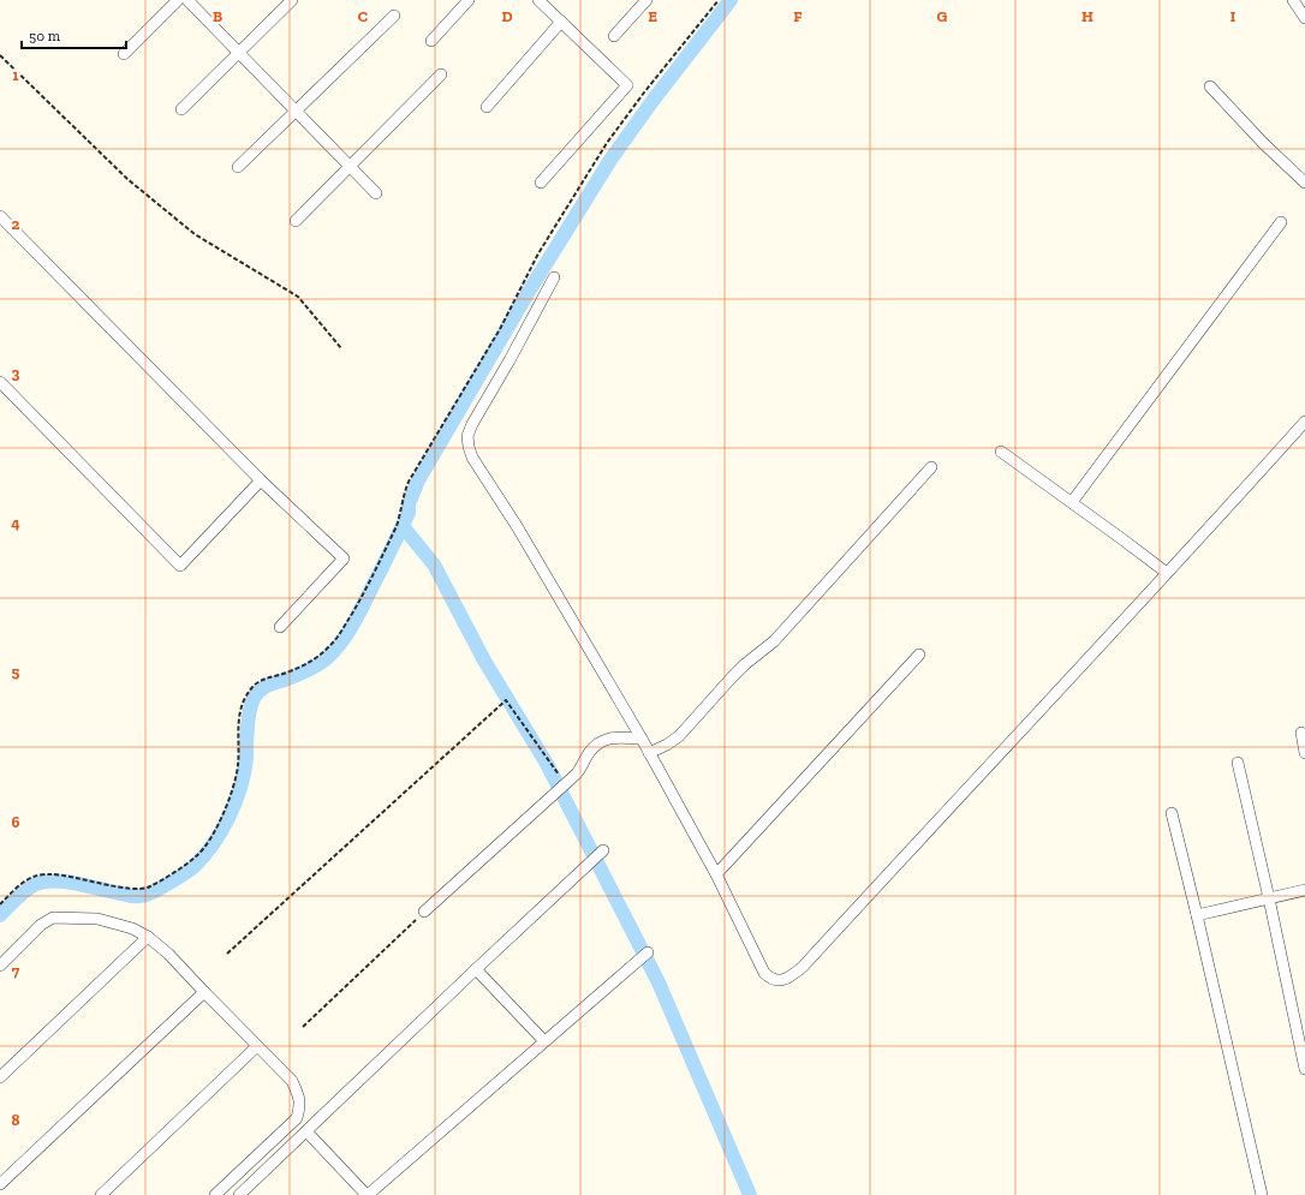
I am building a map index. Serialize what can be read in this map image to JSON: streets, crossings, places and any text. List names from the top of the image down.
{
  "scale_bar": "50 m",
  "grid": {
    "columns": [
      "B",
      "C",
      "D",
      "E",
      "F",
      "G",
      "H",
      "I"
    ],
    "rows": [
      "1",
      "2",
      "3",
      "4",
      "5",
      "6",
      "7",
      "8"
    ]
  }
}
